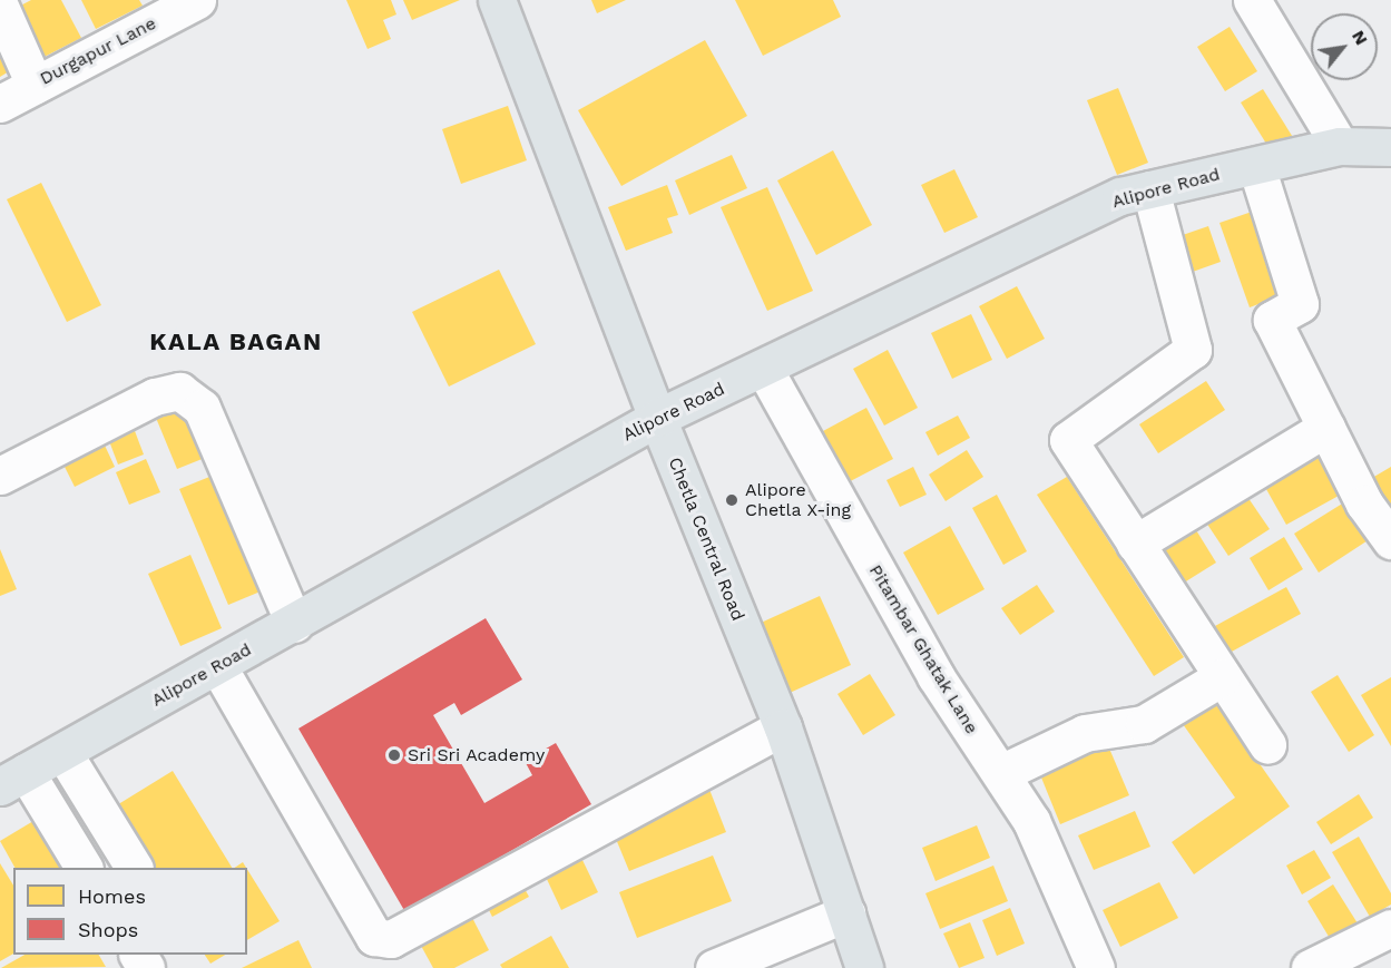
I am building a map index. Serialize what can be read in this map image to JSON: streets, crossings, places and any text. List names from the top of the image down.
{
  "streets": {
    "main road": ["Alipore Road", "Chetla Central Road"],
    "street": ["Durgapur Lane", "Pitambar Ghatak Lane"]
  },
  "crossings": [
    ["Alipore Road", "Chetla Central Road"],
    ["Alipore Road", "Pitambar Ghatak Lane"]
  ],
  "districts": ["KALA BAGAN"],
  "places": ["Alipore Chetla X-ing", "Sri Sri Academy"],
  "legend": ["Homes", "Shops"],
  "north": "top right"
}
